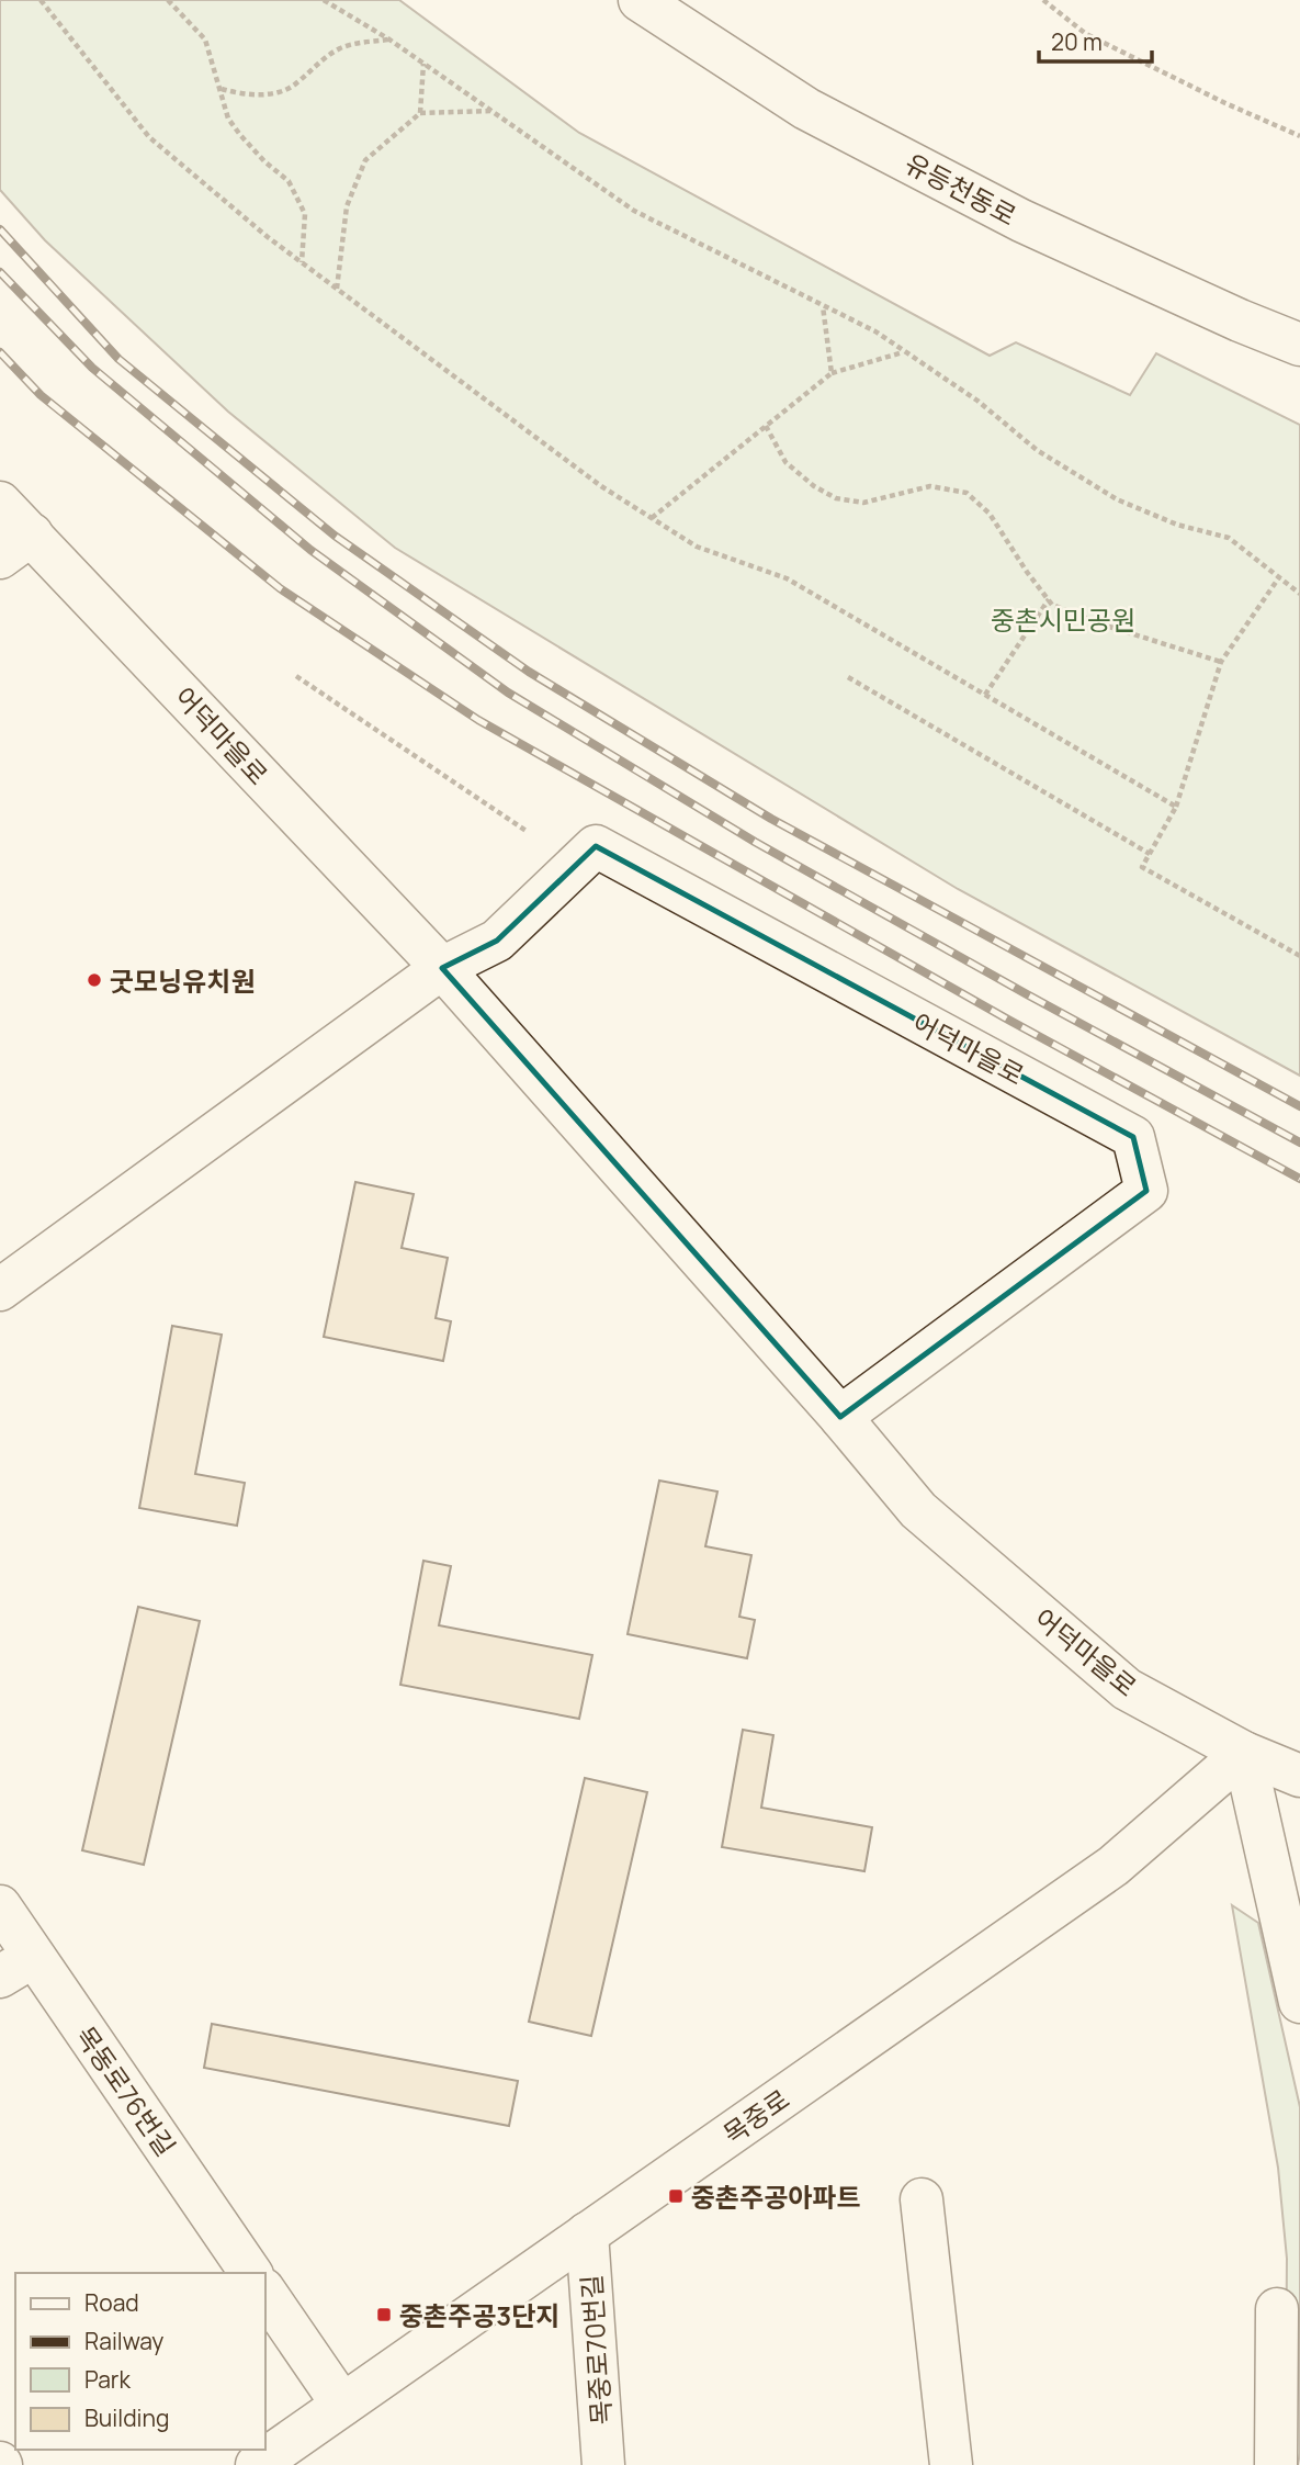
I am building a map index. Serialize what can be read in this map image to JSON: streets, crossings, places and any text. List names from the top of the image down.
{
  "streets": {
    "street": [
      "유등천동로",
      "어덕마을로",
      "목동로76번길",
      "목중로",
      "목중로70번길"
    ]
  },
  "crossings": [
    ["어덕마을로", "목중로"],
    ["목중로", "목중로70번길"]
  ],
  "parks": ["중촌시민공원"],
  "places": {
    "other": ["굿모닝유치원"],
    "transit": ["중촌주공아파트", "중촌주공3단지"]
  },
  "legend": [
    "Road",
    "Railway",
    "Park",
    "Building"
  ],
  "scale_bar": "20 m"
}
